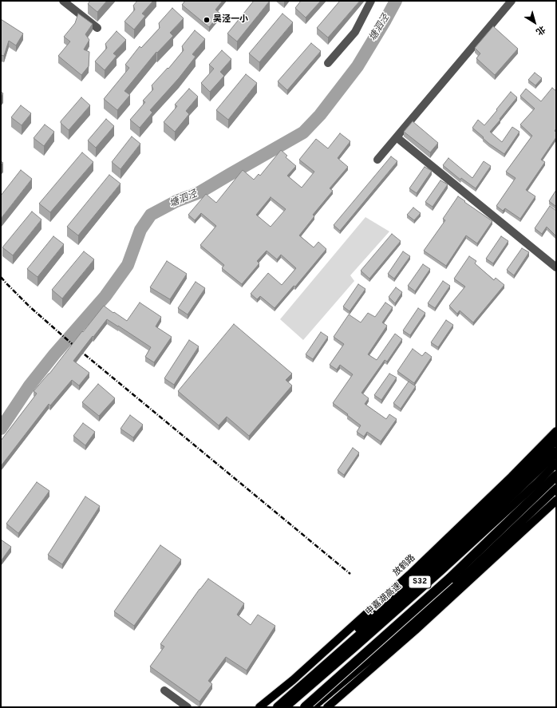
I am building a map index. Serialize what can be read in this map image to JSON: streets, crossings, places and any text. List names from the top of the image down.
{
  "streets": {
    "highway": ["S32", "申嘉湖高速"],
    "main road": ["放鹤路"]
  },
  "water": ["塘泗泾"],
  "places": ["吴泾一小"],
  "north": "bottom right"
}
